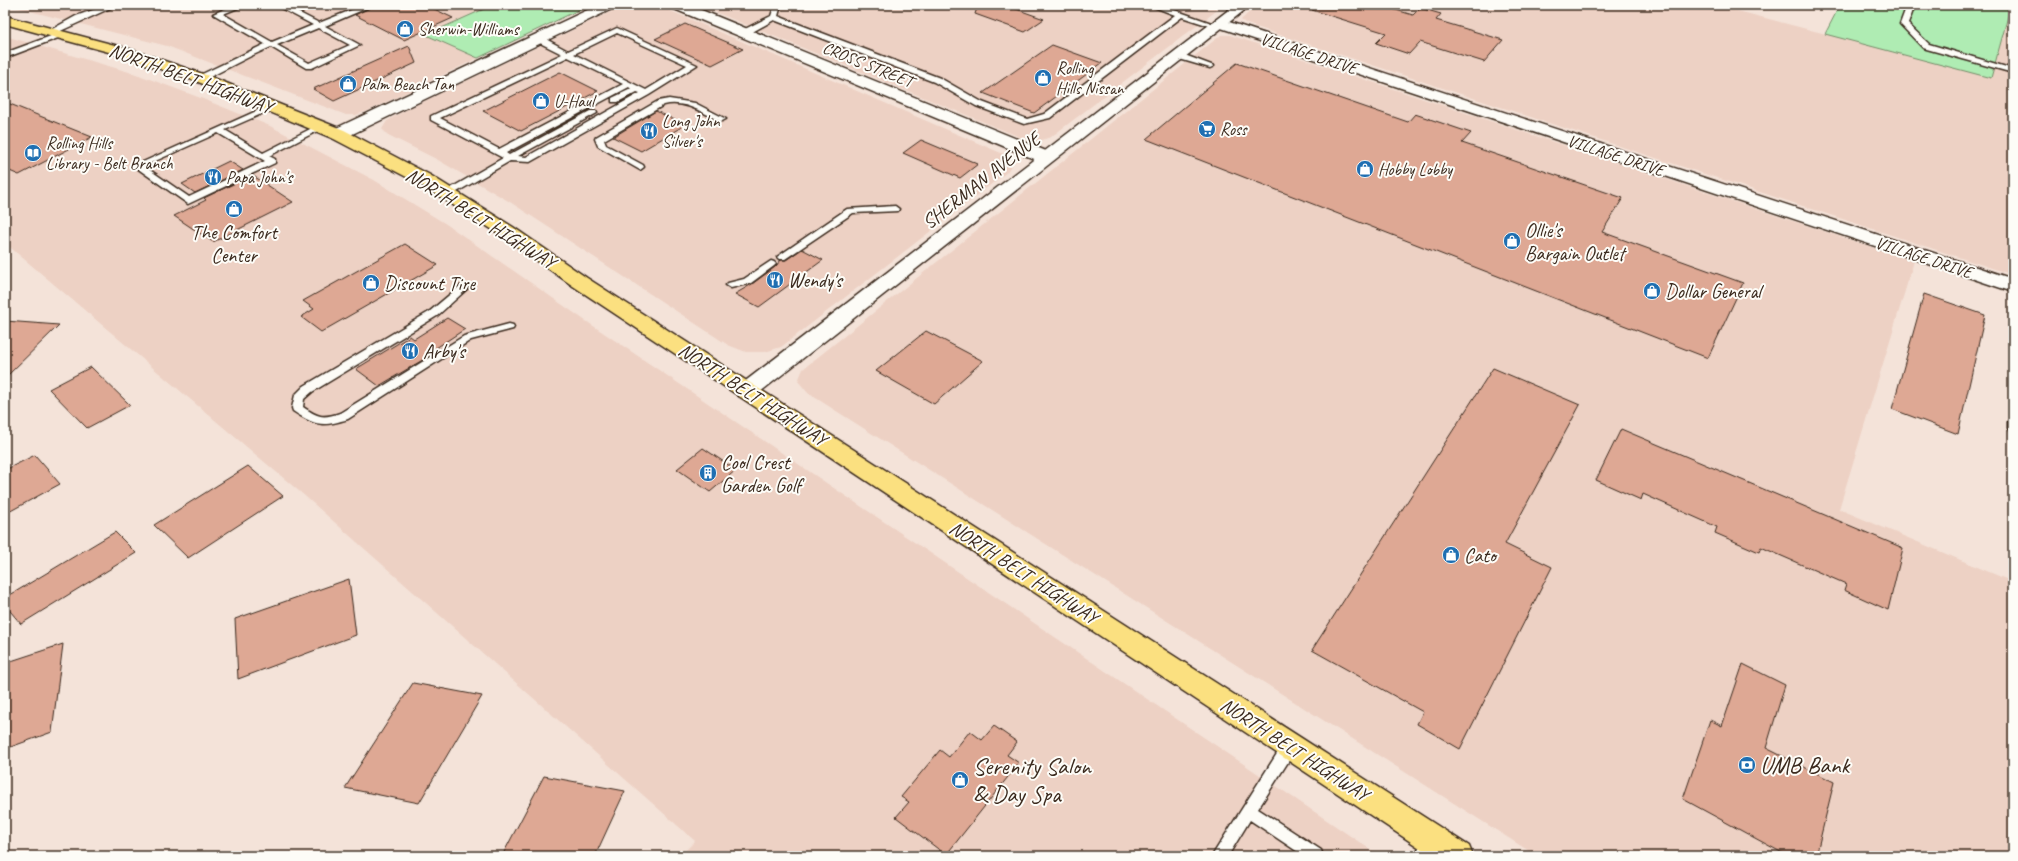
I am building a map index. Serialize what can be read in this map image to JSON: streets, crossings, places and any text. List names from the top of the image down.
{
  "streets": {
    "main road": ["NORTH BELT HIGHWAY"],
    "street": ["VILLAGE DRIVE", "CROSS STREET", "SHERMAN AVENUE"]
  },
  "crossings": [
    ["VILLAGE DRIVE", "SHERMAN AVENUE"],
    ["CROSS STREET", "SHERMAN AVENUE"],
    ["NORTH BELT HIGHWAY", "SHERMAN AVENUE"]
  ],
  "places": {
    "shop": [
      "Sherwin-Williams",
      "Rolling Hills Nissan",
      "Palm Beach Tan",
      "U-Haul",
      "Hobby Lobby",
      "The Comfort Center",
      "Ollie's Bargain Outlet",
      "Discount Tire",
      "Dollar General",
      "Cato",
      "Serenity Salon & Day Spa"
    ],
    "supermarket": ["Ross"],
    "restaurant": [
      "Long John Silver's",
      "Papa John's",
      "Wendy's",
      "Arby's"
    ],
    "library": ["Rolling Hills Library - Belt Branch"],
    "building": ["Cool Crest Garden Golf"],
    "bank": ["UMB Bank"]
  }
}
